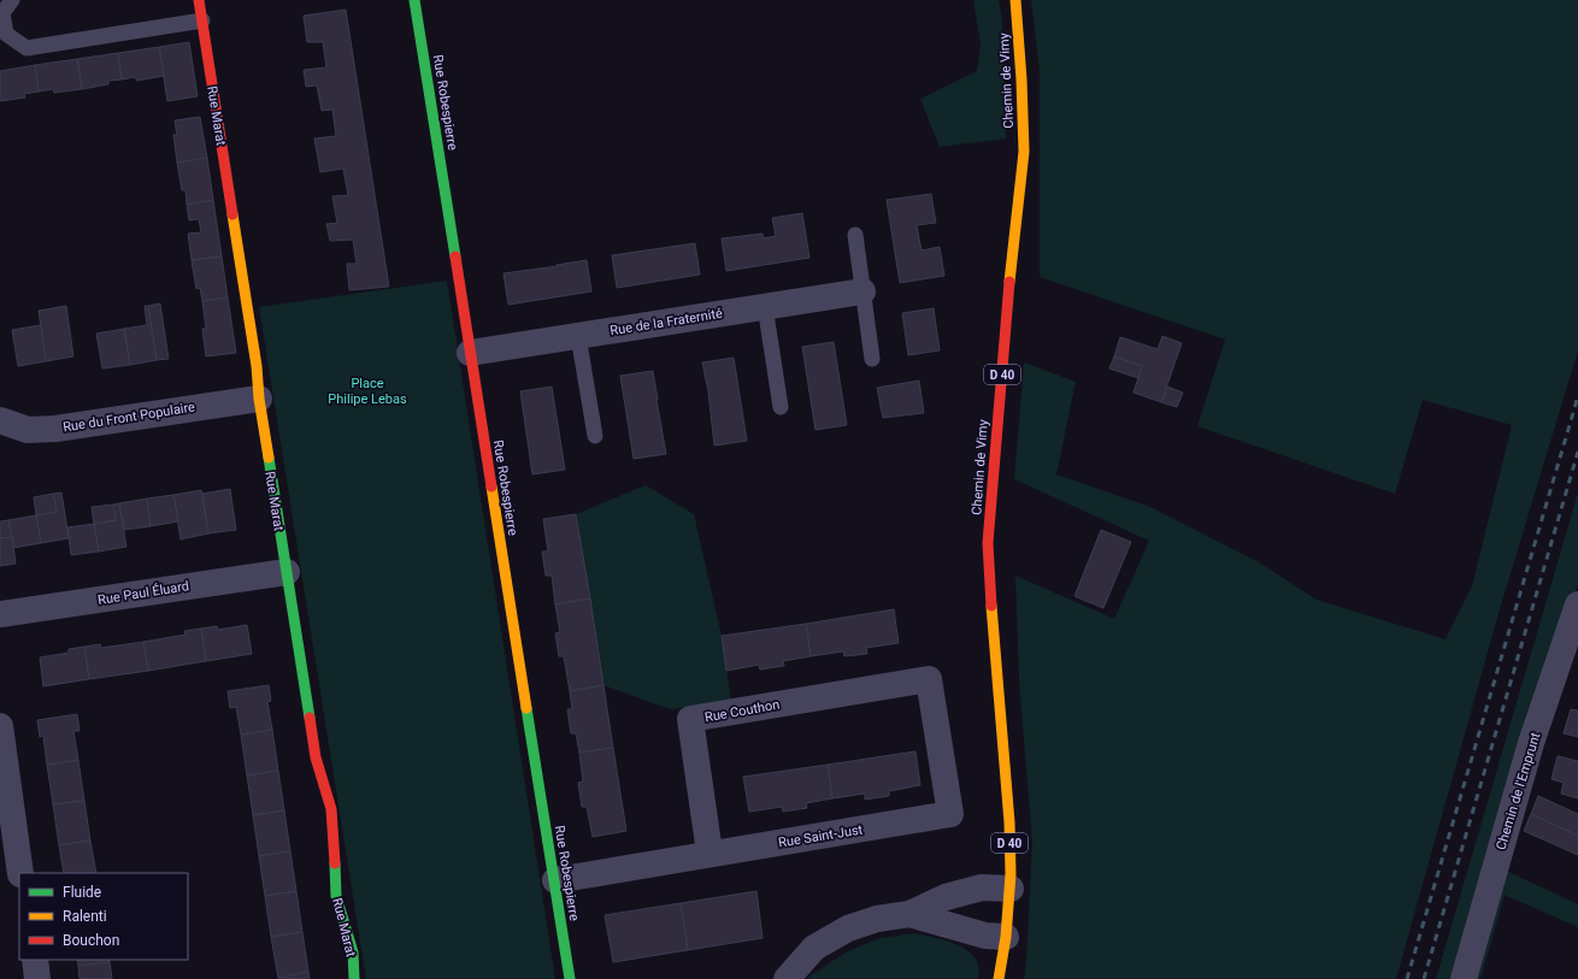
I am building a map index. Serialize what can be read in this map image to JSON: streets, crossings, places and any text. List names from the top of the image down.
{
  "streets": {
    "street": [
      "Chemin de Vimy",
      "Rue Robespierre",
      "Rue Marat",
      "Rue de la Fraternité",
      "D 40",
      "Rue du Front Populaire",
      "Rue Paul Éluard",
      "Rue Couthon",
      "Chemin de l'Emprunt",
      "Rue Saint-Just"
    ]
  },
  "crossings": [
    ["Chemin de Vimy", "D 40"],
    ["Rue Robespierre", "Rue de la Fraternité"],
    ["Rue Robespierre", "Rue Saint-Just"],
    ["Rue Marat", "Rue du Front Populaire"],
    ["Rue Marat", "Rue Paul Éluard"],
    ["Rue Couthon", "Rue Saint-Just"]
  ],
  "parks": ["Place Philipe Lebas"],
  "legend": ["Fluide", "Ralenti", "Bouchon"]
}
